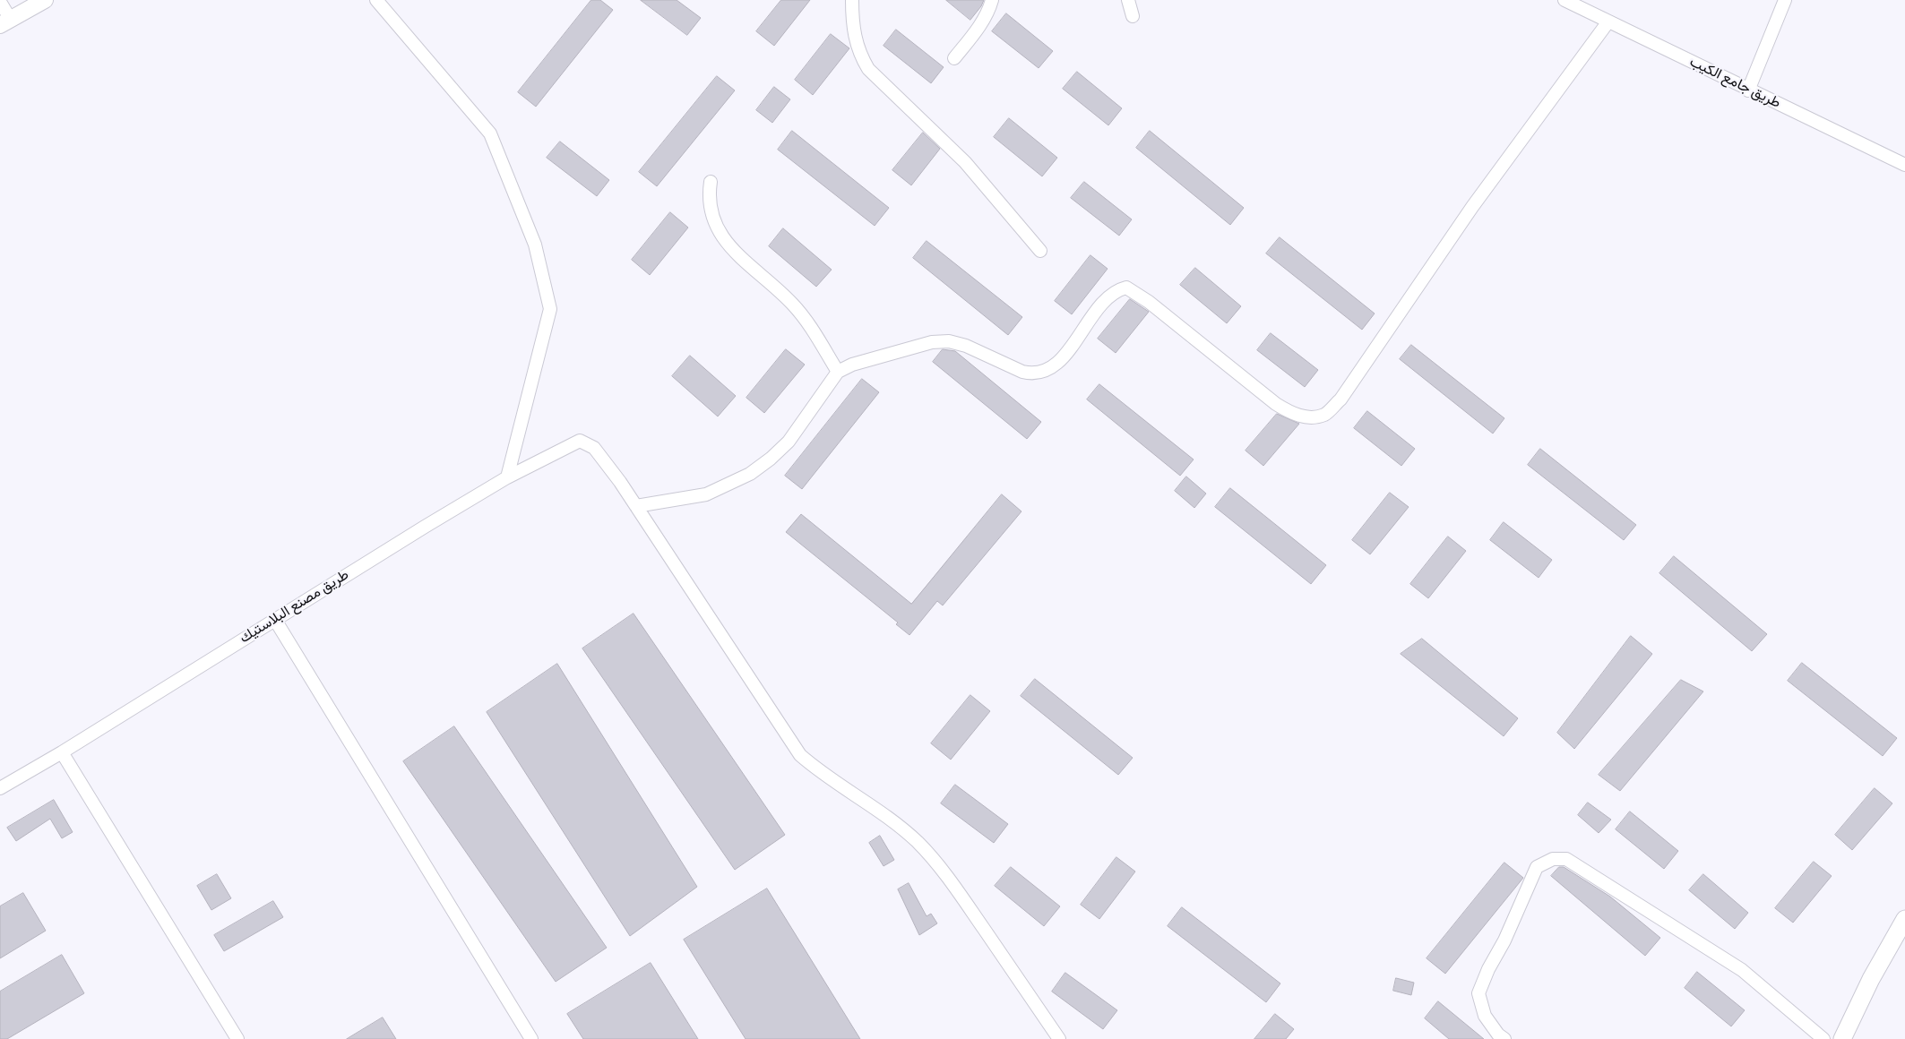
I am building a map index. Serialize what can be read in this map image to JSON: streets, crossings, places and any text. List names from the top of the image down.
{
  "streets": {
    "street": ["طريق جامع الكيب", "طريق مصنع البلاستيك"]
  }
}
